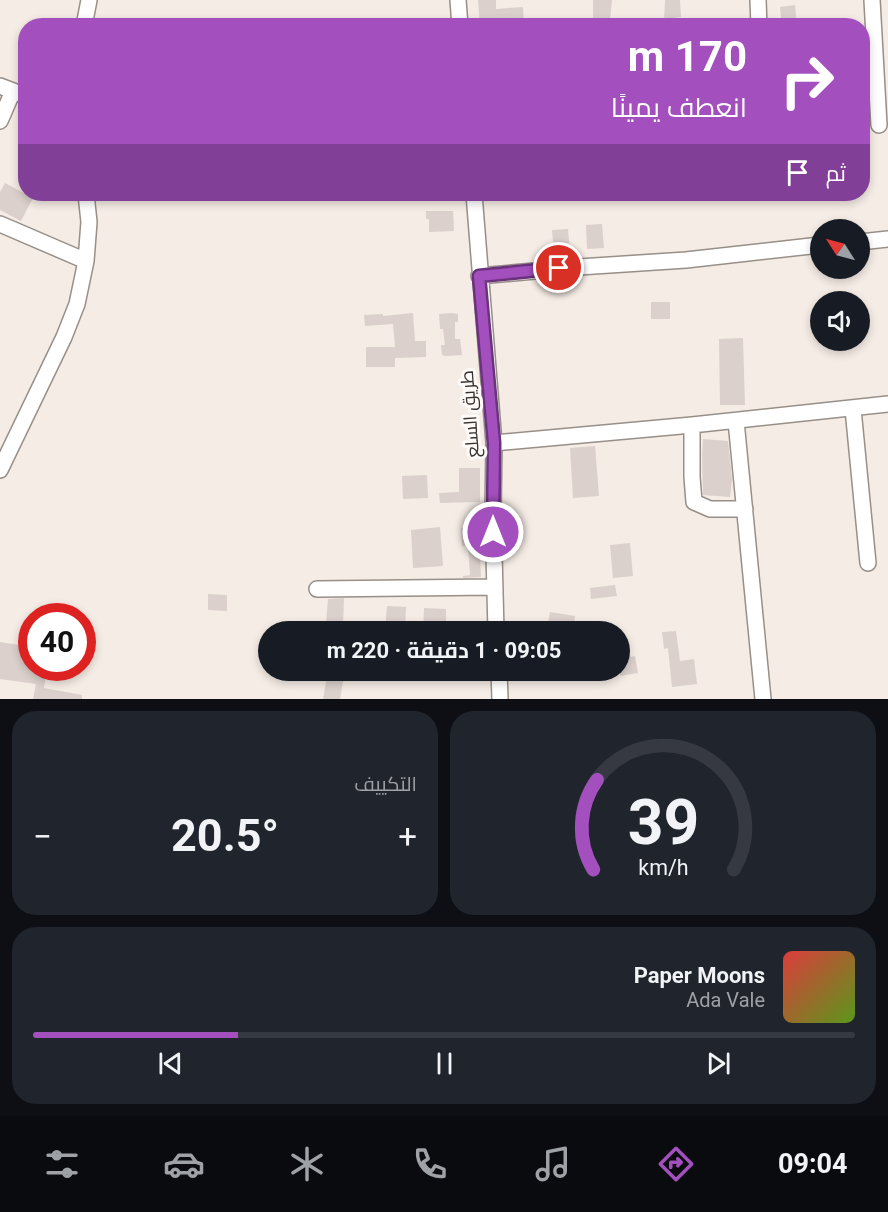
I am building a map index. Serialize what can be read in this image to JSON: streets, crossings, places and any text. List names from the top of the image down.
{
  "streets": {
    "street": ["طريق السلع"]
  },
  "north": "top left",
  "page": {
    "turn": ["170 m", "انعطف يمينًا"],
    "then": "ثم",
    "limit": "40",
    "trip": "09:05 · 1 دقيقة · 220 m",
    "tile": "التكييف",
    "heat": ["−", "20.5°", "+"],
    "song": ["Paper Moons", "Ada Vale"],
    "tabs": "09:04",
    "gauge": ["39", "km/h"]
  }
}
